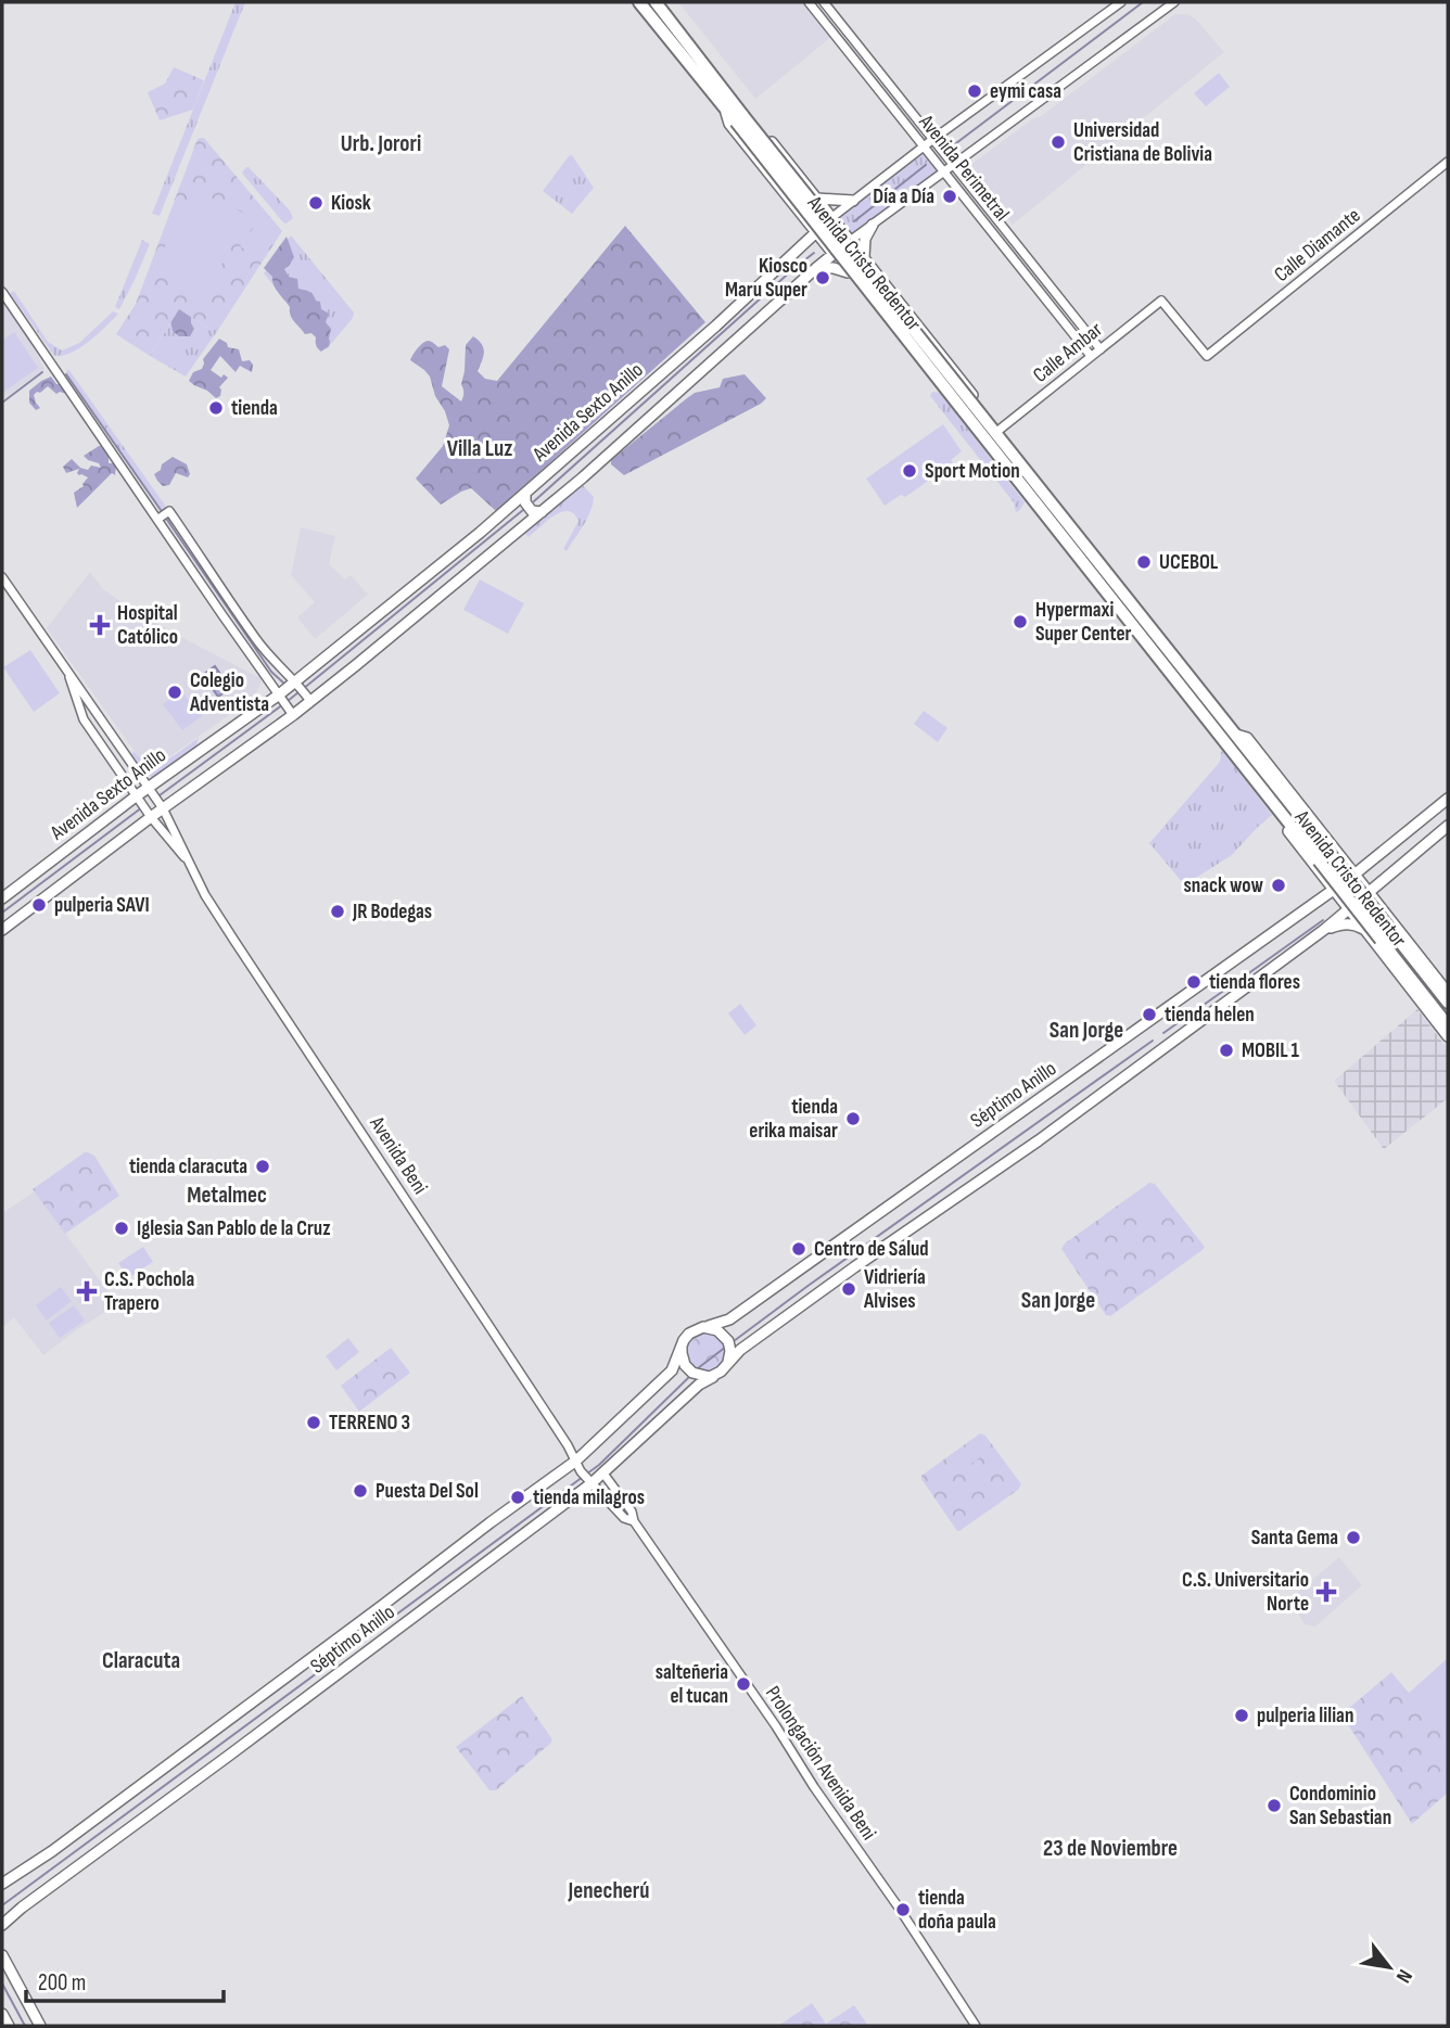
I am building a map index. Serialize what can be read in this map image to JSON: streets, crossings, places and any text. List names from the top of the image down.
{
  "streets": {
    "highway": ["Avenida Cristo Redentor"],
    "main road": ["Avenida Sexto Anillo", "Séptimo Anillo"],
    "street": [
      "Avenida Perimetral",
      "Calle Diamante",
      "Calle Ambar",
      "Avenida Beni",
      "Prolongación Avenida Beni"
    ]
  },
  "crossings": [
    ["Avenida Perimetral", "Calle Ambar"],
    ["Avenida Perimetral", "Avenida Sexto Anillo"],
    ["Calle Diamante", "Calle Ambar"],
    ["Avenida Cristo Redentor", "Calle Ambar"],
    ["Avenida Cristo Redentor", "Avenida Sexto Anillo"],
    ["Avenida Cristo Redentor", "Séptimo Anillo"],
    ["Avenida Sexto Anillo", "Avenida Beni"],
    ["Séptimo Anillo", "Avenida Beni"],
    ["Séptimo Anillo", "Prolongación Avenida Beni"],
    ["Avenida Beni", "Prolongación Avenida Beni"]
  ],
  "districts": [
    "Urb. Jorori",
    "Villa Luz",
    "San Jorge",
    "Metalmec",
    "San Jorge",
    "Claracuta",
    "23 de Noviembre",
    "Jenecherú"
  ],
  "places": {
    "other": [
      "eymi casa",
      "Universidad Cristiana de Bolivia",
      "Día a Día",
      "Kiosk",
      "Kiosco Maru Super",
      "tienda",
      "Sport Motion",
      "UCEBOL",
      "Hypermaxi Super Center",
      "Colegio Adventista",
      "snack wow",
      "pulperia SAVI",
      "JR Bodegas",
      "tienda flores",
      "tienda helen",
      "MOBIL 1",
      "tienda erika maisar",
      "tienda claracuta",
      "Iglesia San Pablo de la Cruz",
      "Centro de Salud",
      "Vidriería Alvises",
      "TERRENO 3",
      "Puesta Del Sol",
      "tienda milagros",
      "Santa Gema",
      "salteñeria el tucan",
      "pulperia lilian",
      "Condominio San Sebastian",
      "tienda doña paula"
    ],
    "health": ["Hospital Católico", "C.S. Pochola Trapero", "C.S. Universitario Norte"]
  },
  "scale_bar": "200 m",
  "north": "bottom right"
}
